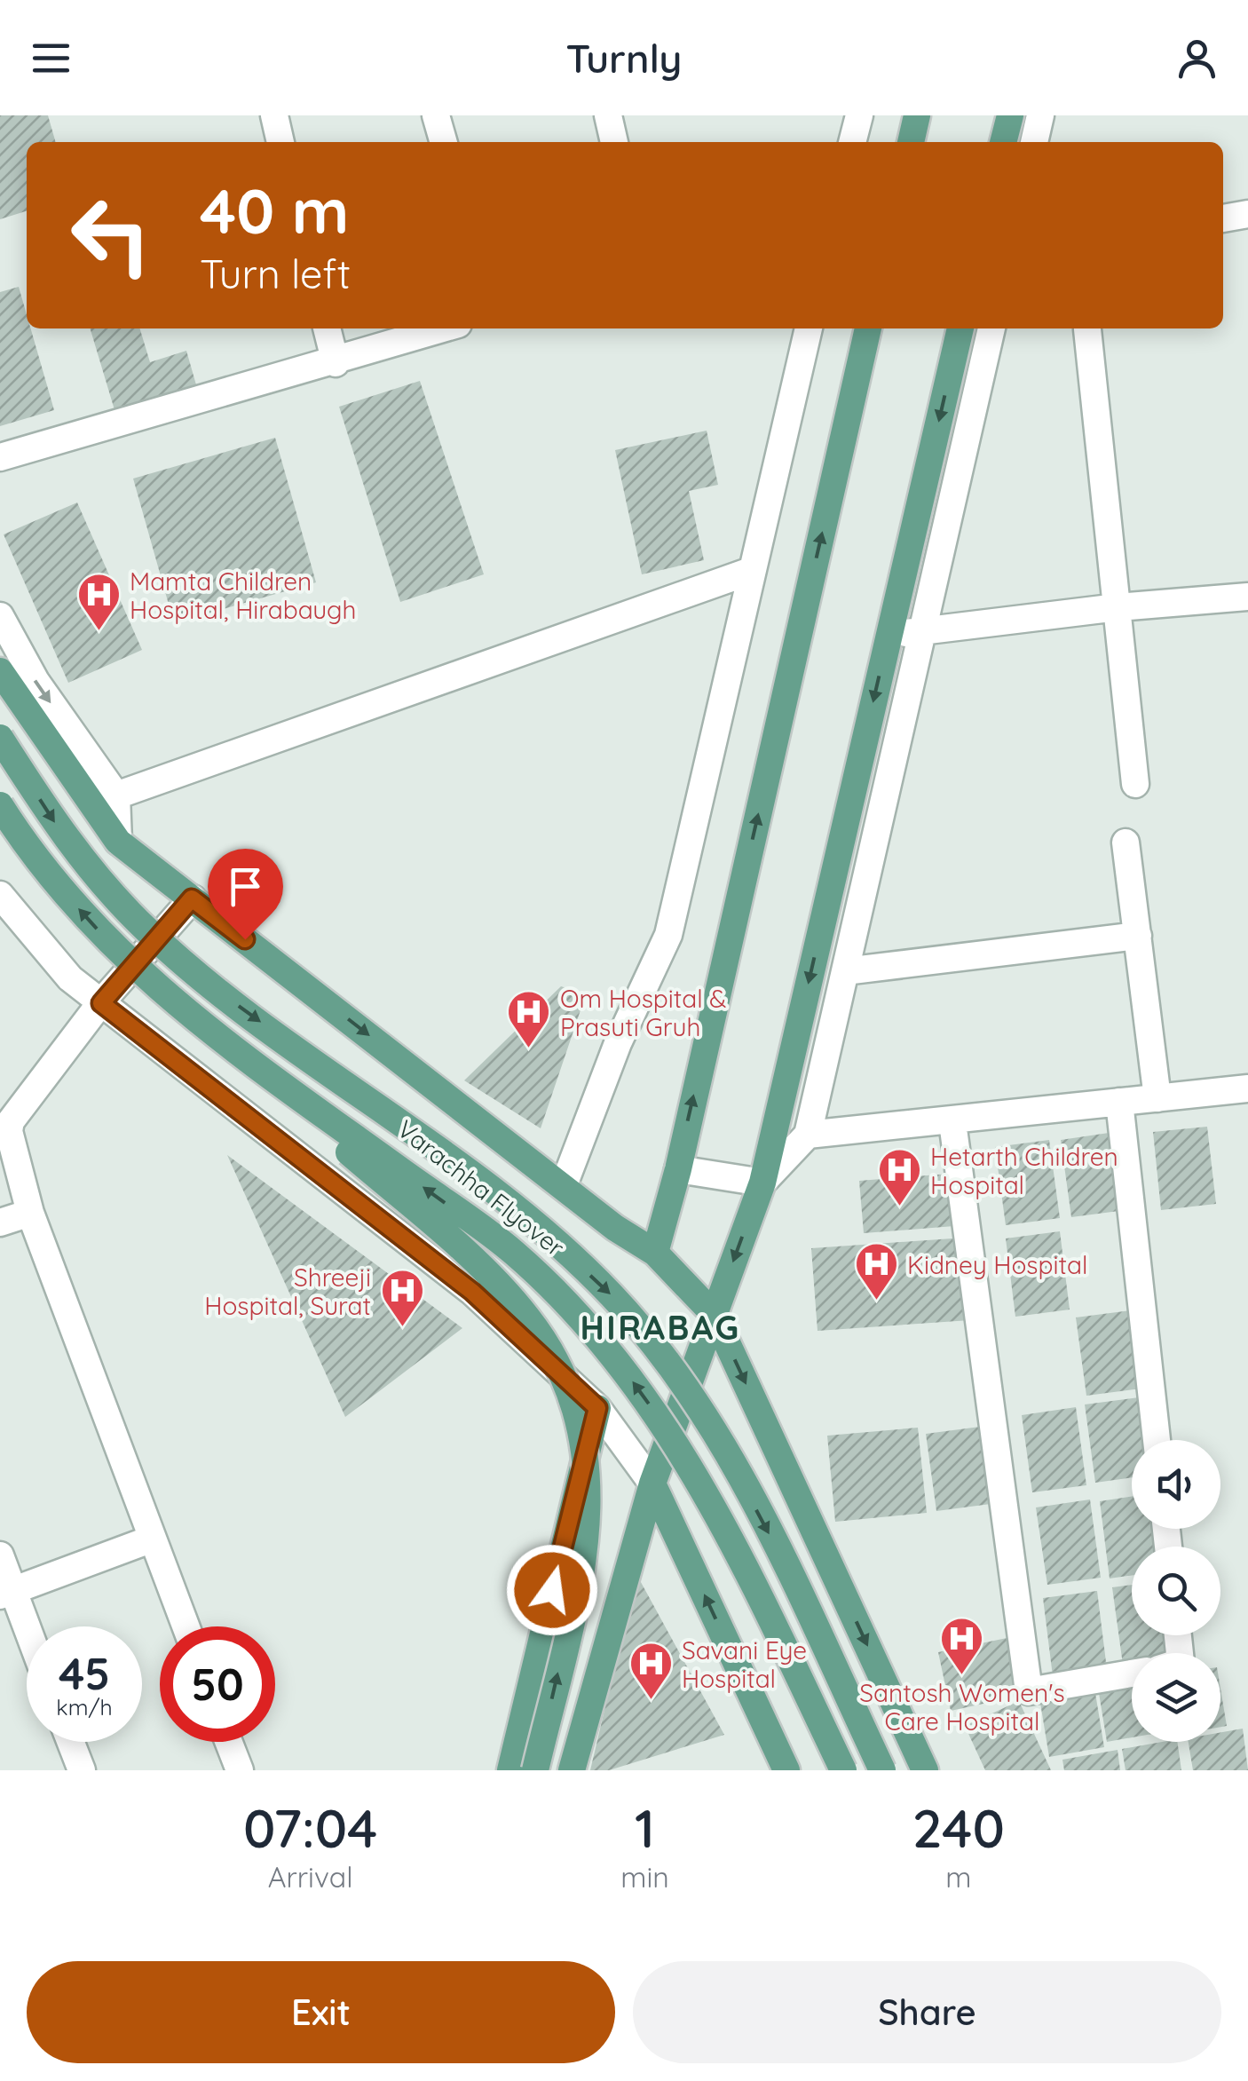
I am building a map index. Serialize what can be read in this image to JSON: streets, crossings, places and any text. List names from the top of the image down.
{
  "streets": {
    "main road": ["Varachha Flyover"]
  },
  "districts": ["HIRABAG"],
  "places": {
    "hospital": [
      "Mamta Children Hospital, Hirabaugh",
      "Om Hospital & Prasuti Gruh",
      "Hetarth Children Hospital",
      "Kidney Hospital",
      "Shreeji Hospital, Surat",
      "Santosh Women's Care Hospital",
      "Savani Eye Hospital"
    ]
  },
  "page": {
    "header": "Turnly",
    "turn": ["40 m", "Turn left"],
    "speed": "45 km/h",
    "limit": "50",
    "eta": [
      "07:04",
      "Arrival",
      "1",
      "min",
      "240",
      "m"
    ],
    "buttons": ["Exit", "Share"]
  }
}
